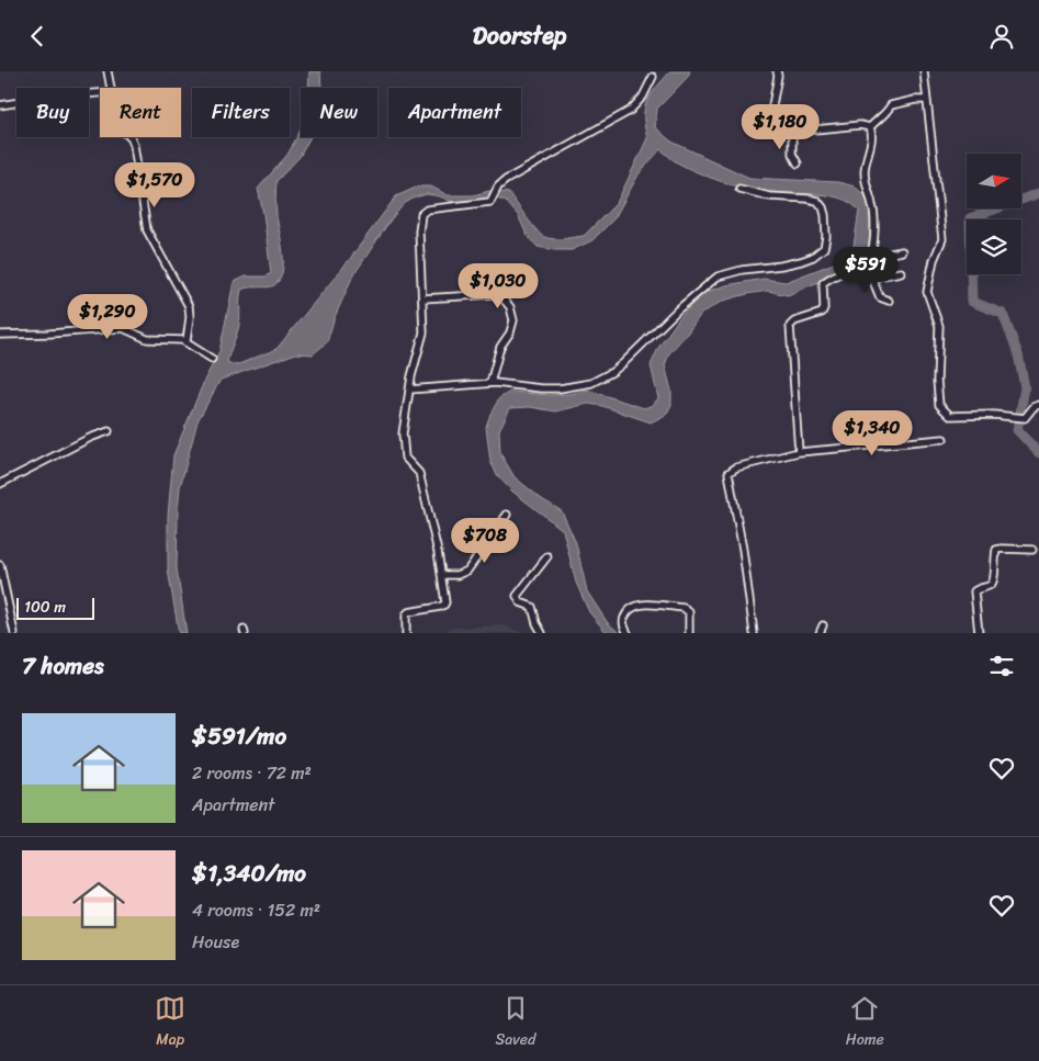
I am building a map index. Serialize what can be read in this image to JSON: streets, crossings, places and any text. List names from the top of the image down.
{
  "scale_bar": "100 m",
  "north": "right",
  "page": {
    "header": "Doorstep",
    "chip": [
      "Buy",
      "Rent",
      "Filters",
      "New",
      "Apartment"
    ],
    "price": [
      "$1,180",
      "$1,570",
      "$591",
      "$1,030",
      "$1,290",
      "$1,340",
      "$708"
    ],
    "scale": "100 m",
    "heading": "7 homes",
    "list": [
      {
        "name": "$591/mo",
        "note": "2 rooms · 72 m² · Apartment"
      },
      {
        "name": "$1,340/mo",
        "note": "4 rooms · 152 m² · House"
      }
    ],
    "tabs": ["Map", "Saved", "Home"]
  }
}
